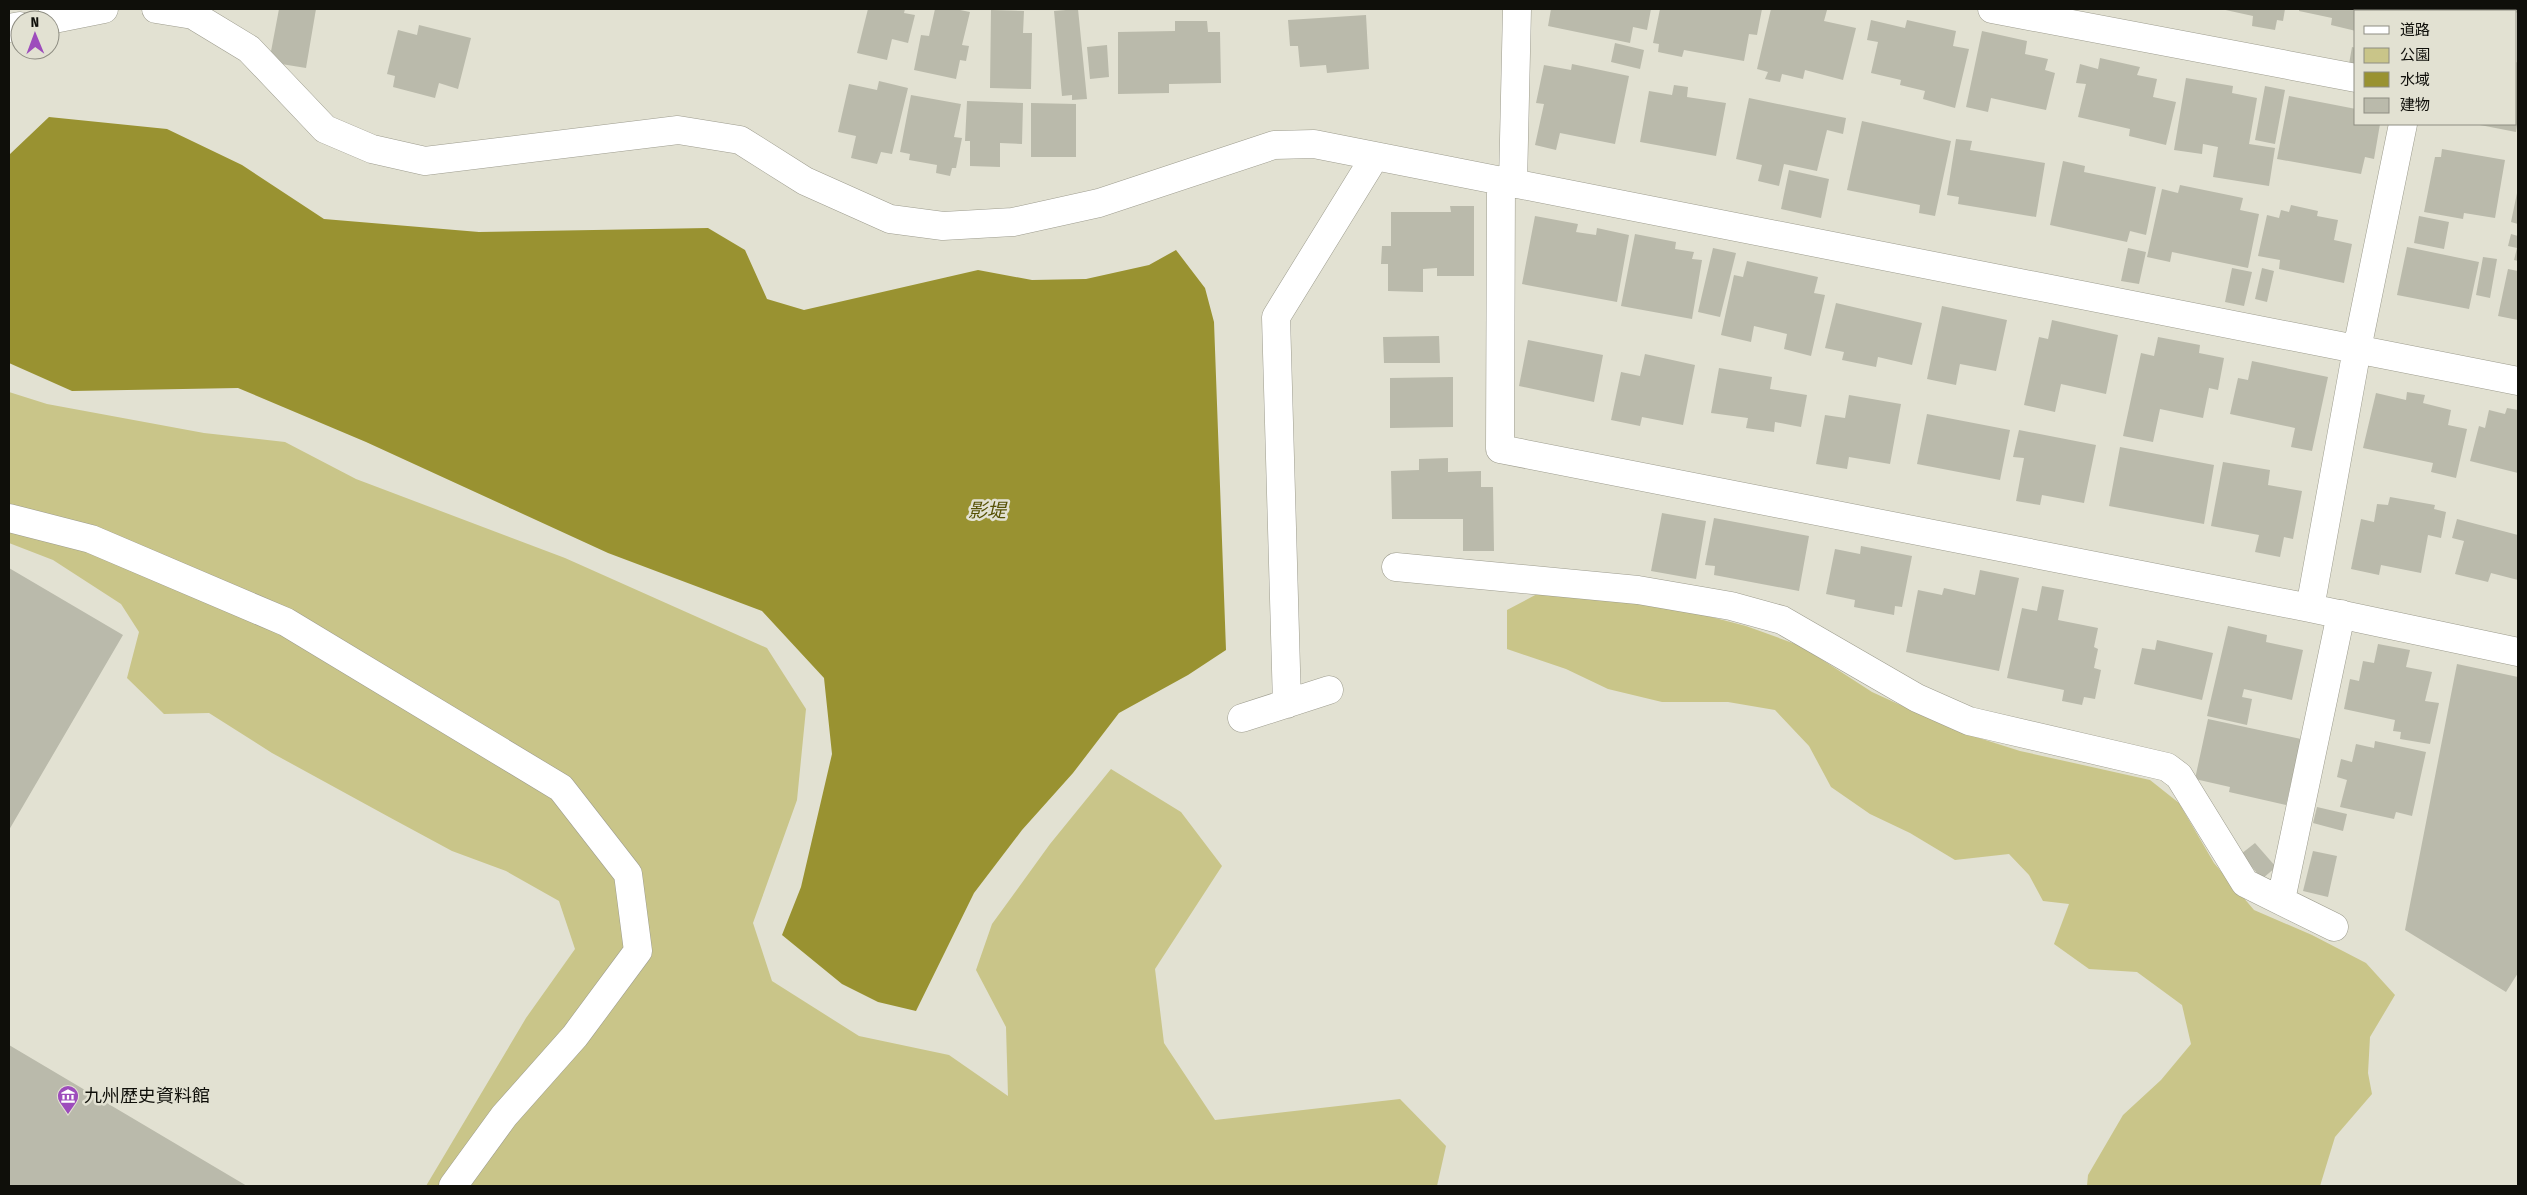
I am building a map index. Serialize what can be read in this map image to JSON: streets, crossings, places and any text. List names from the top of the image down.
{
  "water": ["影堤"],
  "places": {
    "museum": ["九州歴史資料館"]
  },
  "legend": [
    "道路",
    "公園",
    "水域",
    "建物"
  ],
  "north": "top"
}
